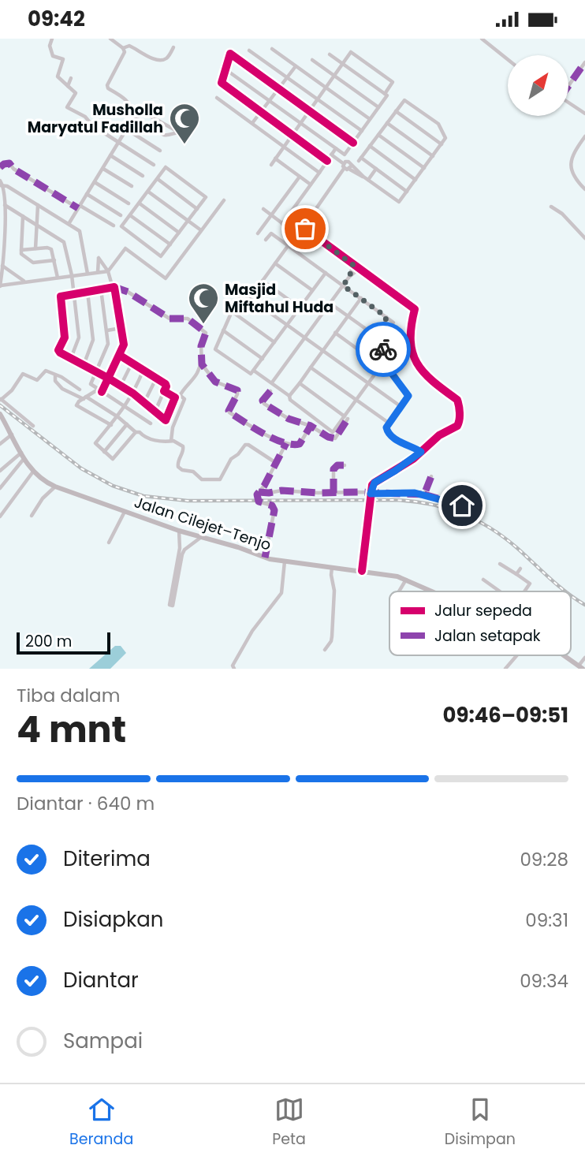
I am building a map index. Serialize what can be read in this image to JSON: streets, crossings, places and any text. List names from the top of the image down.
{
  "streets": {
    "main road": ["Jalan Cilejet–Tenjo"]
  },
  "places": {
    "mosque": ["Musholla Maryatul Fadillah", "Masjid Miftahul Huda"]
  },
  "legend": ["Jalur sepeda", "Jalan setapak"],
  "scale_bar": "200 m",
  "north": "top right",
  "page": {
    "status": "09:42",
    "scale": "200 m",
    "heading": ["4 mnt", "Tiba dalam", "09:46–09:51"],
    "bar": "Diantar · 640 m",
    "list": [
      ["Diterima", "09:28"],
      ["Disiapkan", "09:31"],
      ["Diantar", "09:34"],
      "Sampai"
    ],
    "tabs": ["Beranda", "Peta", "Disimpan"]
  }
}
